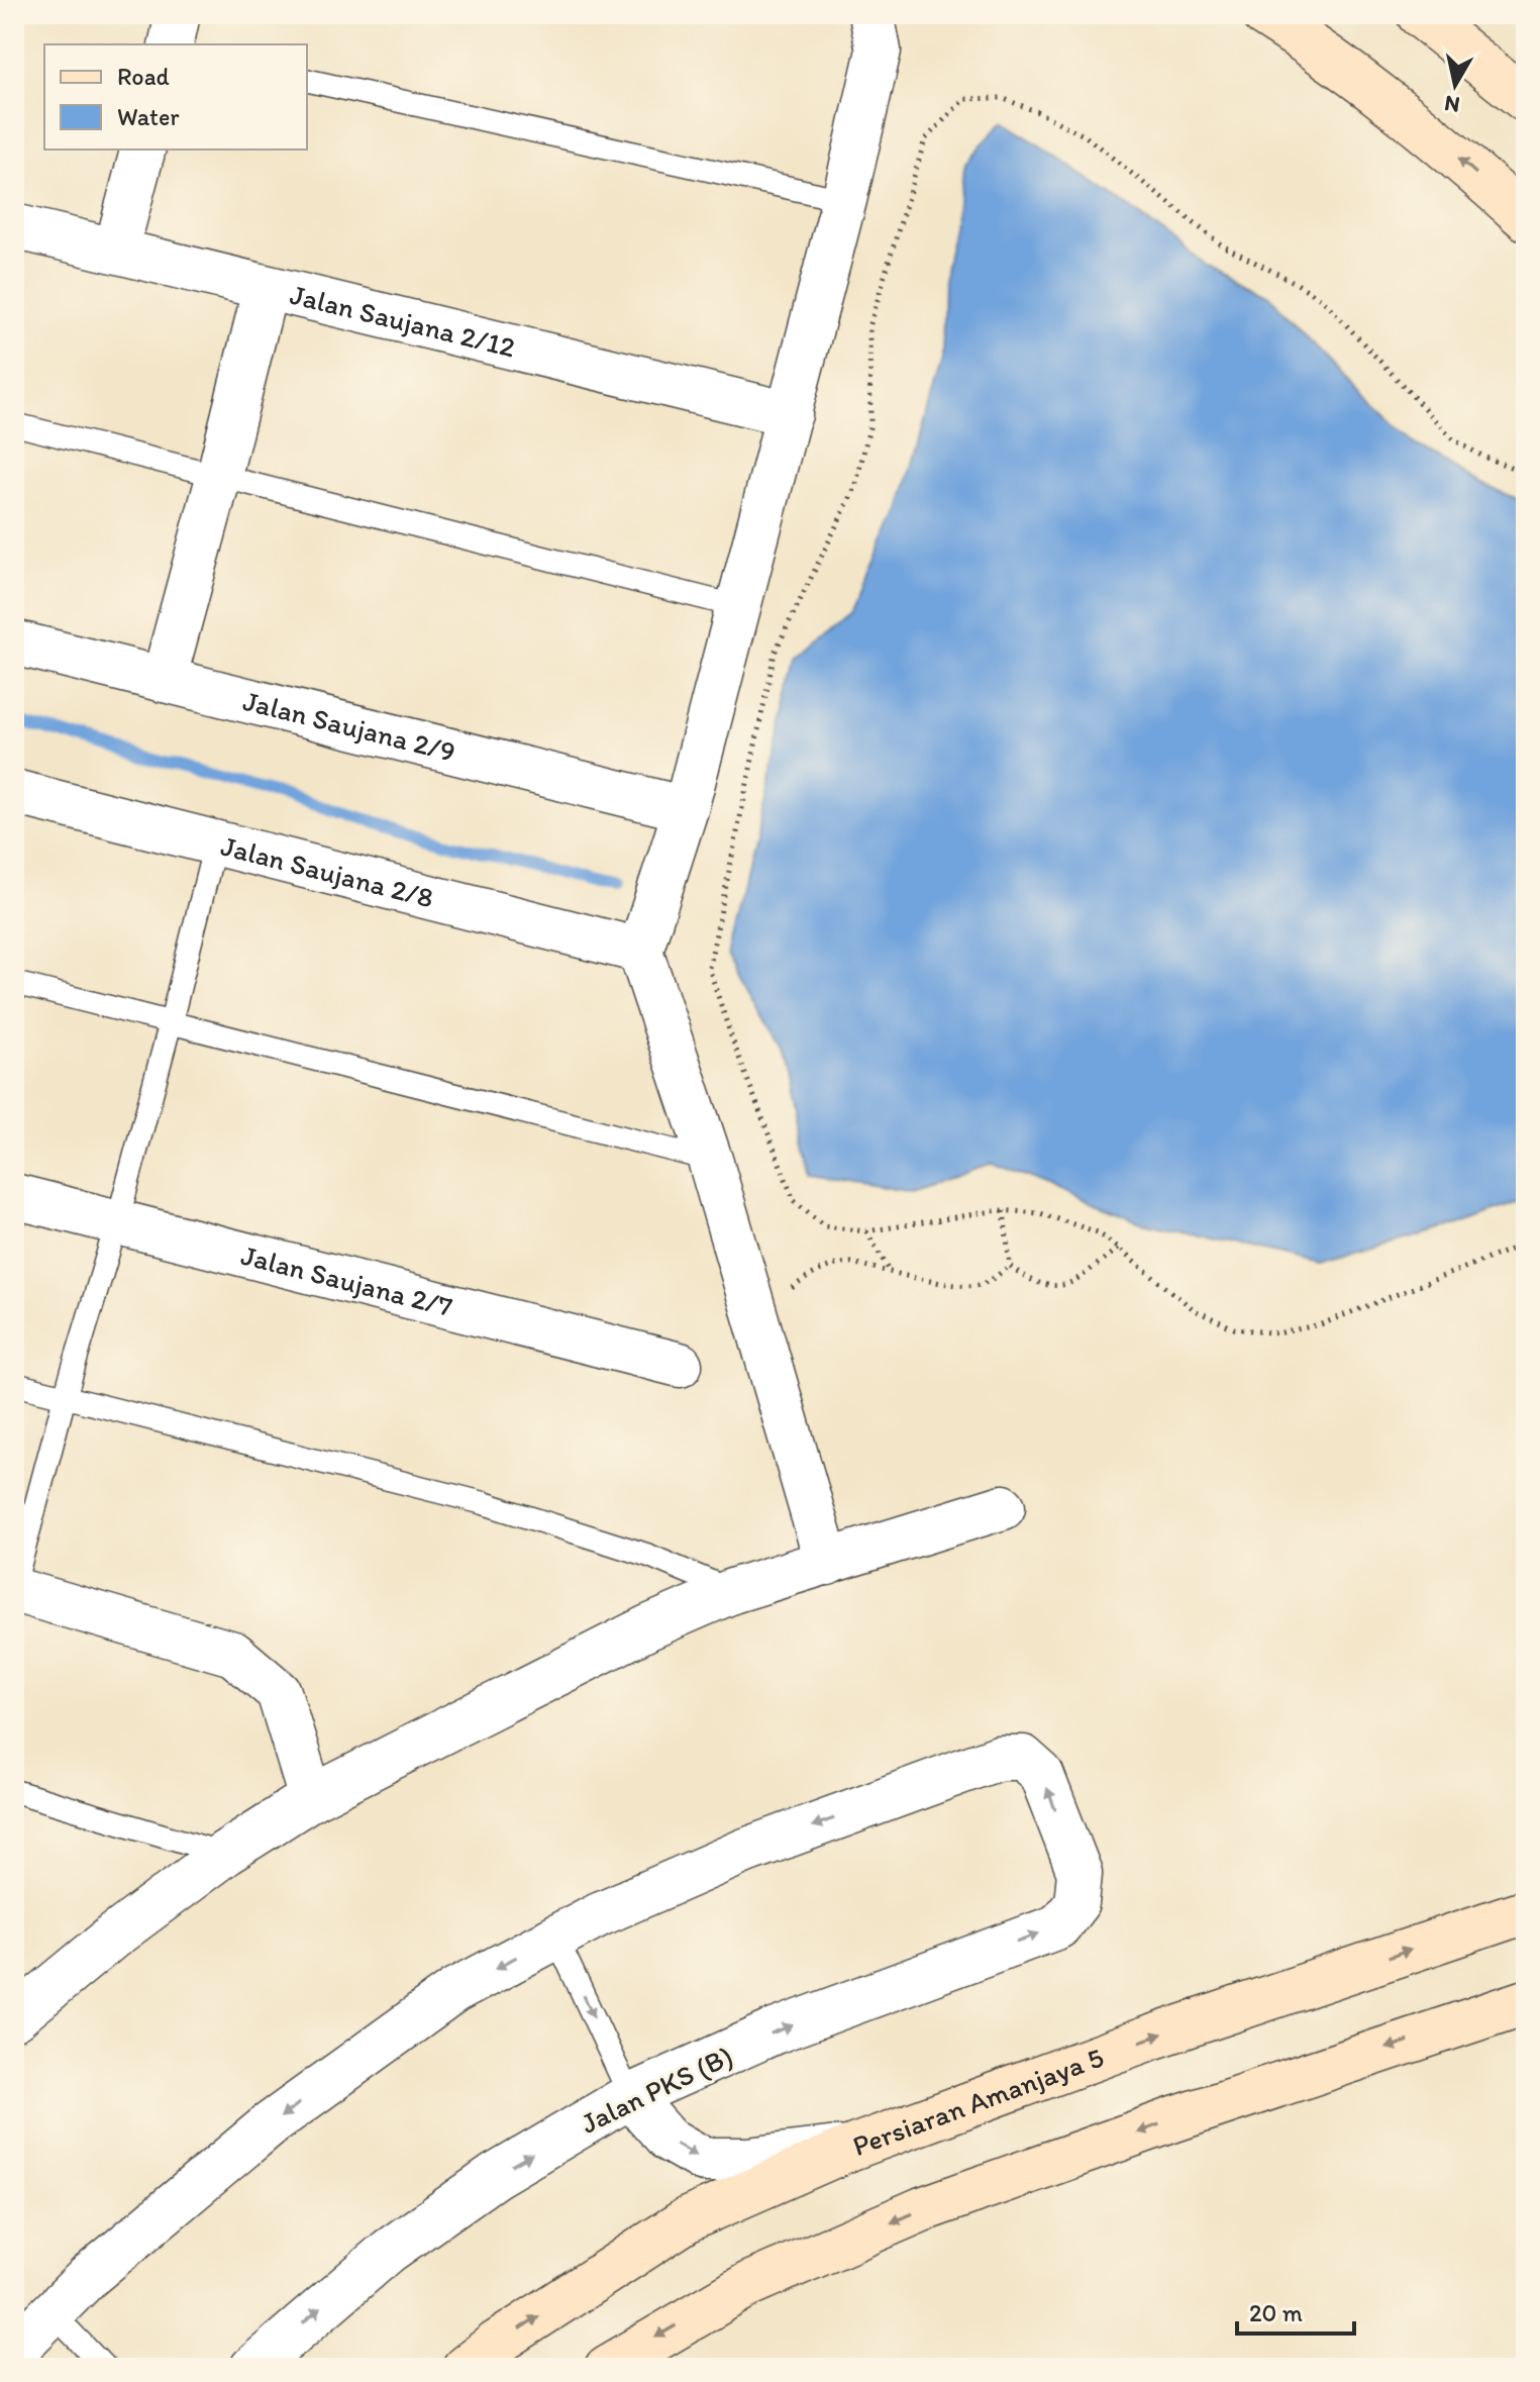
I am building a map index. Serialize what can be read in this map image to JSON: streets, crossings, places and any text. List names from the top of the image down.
{
  "streets": {
    "main road": ["Persiaran Amanjaya 5"],
    "street": [
      "Jalan Saujana 2/12",
      "Jalan Saujana 2/9",
      "Jalan Saujana 2/8",
      "Jalan Saujana 2/7",
      "Jalan PKS (B)"
    ]
  },
  "legend": ["Road", "Water"],
  "scale_bar": "20 m",
  "north": "bottom"
}
